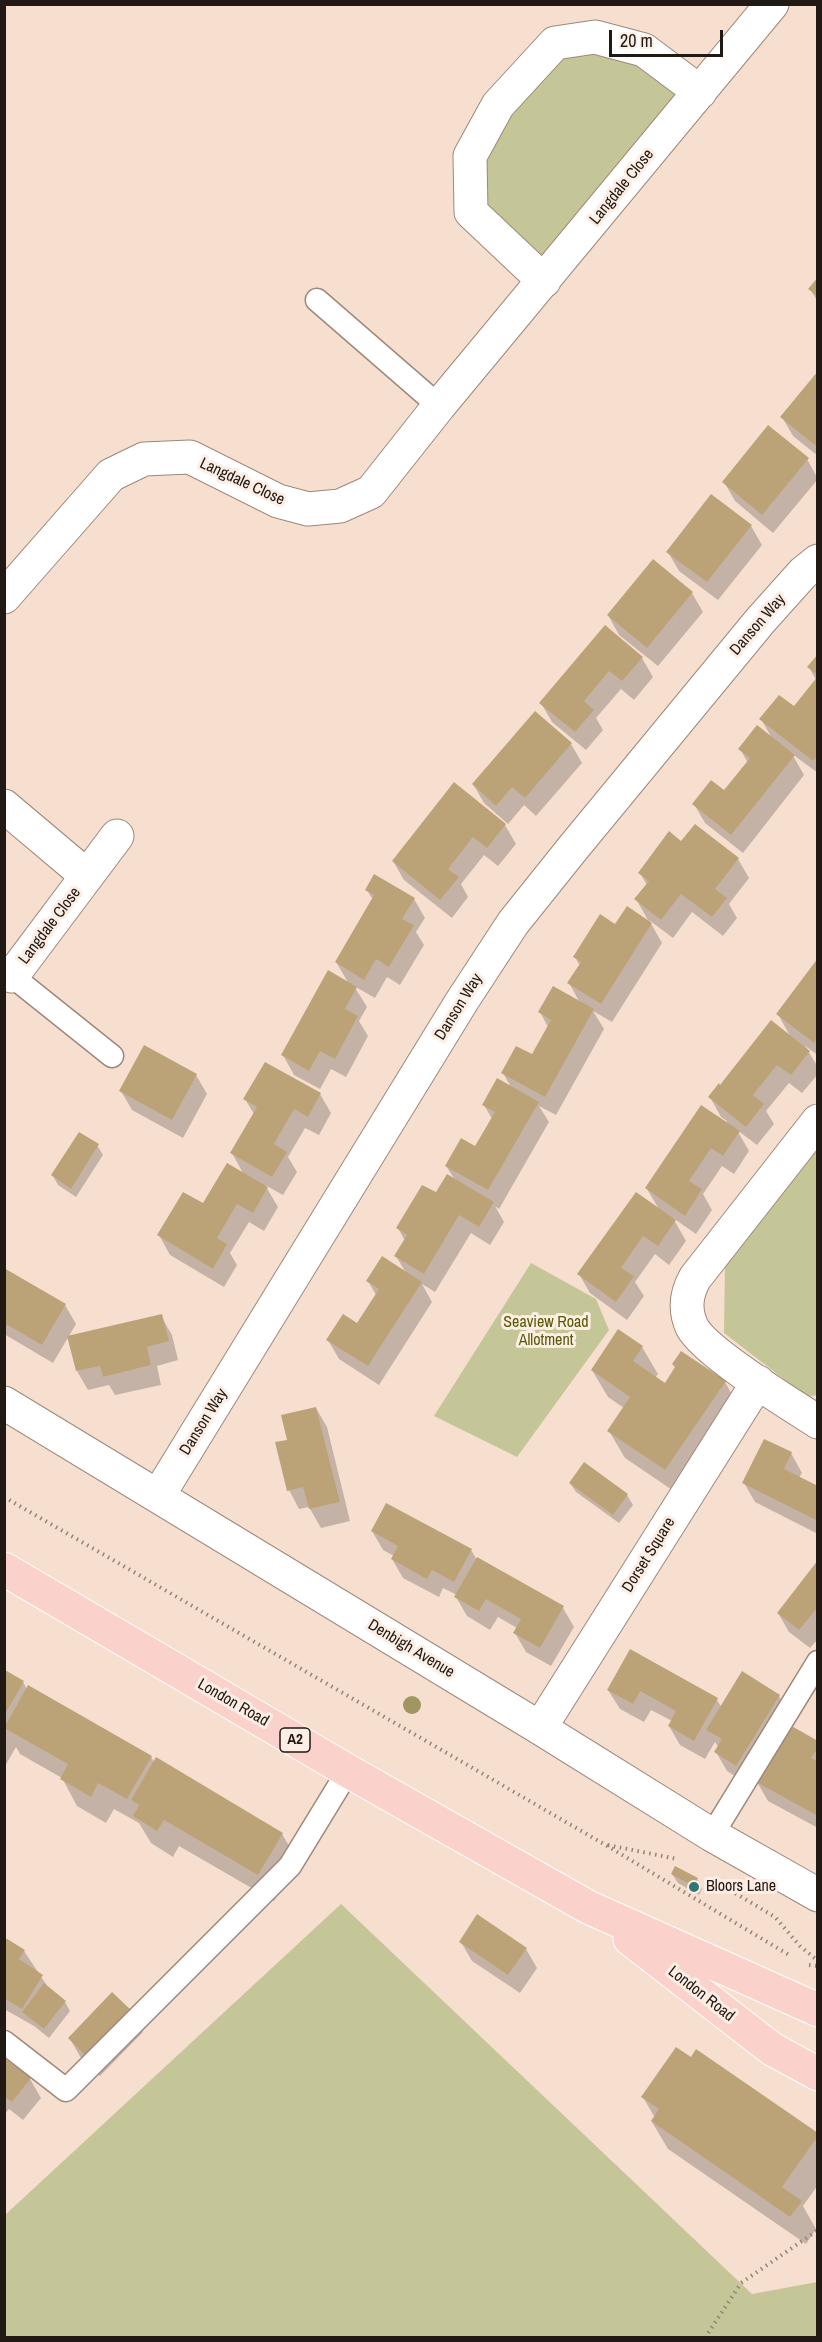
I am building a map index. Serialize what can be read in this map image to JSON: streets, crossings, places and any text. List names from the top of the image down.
{
  "streets": {
    "main road": ["London Road", "A2"],
    "street": [
      "Langdale Close",
      "Danson Way",
      "Dorset Square",
      "Denbigh Avenue"
    ]
  },
  "crossings": [
    ["Danson Way", "Denbigh Avenue"],
    ["Dorset Square", "Denbigh Avenue"]
  ],
  "parks": ["Seaview Road Allotment"],
  "places": ["Bloors Lane"],
  "scale_bar": "20 m"
}
